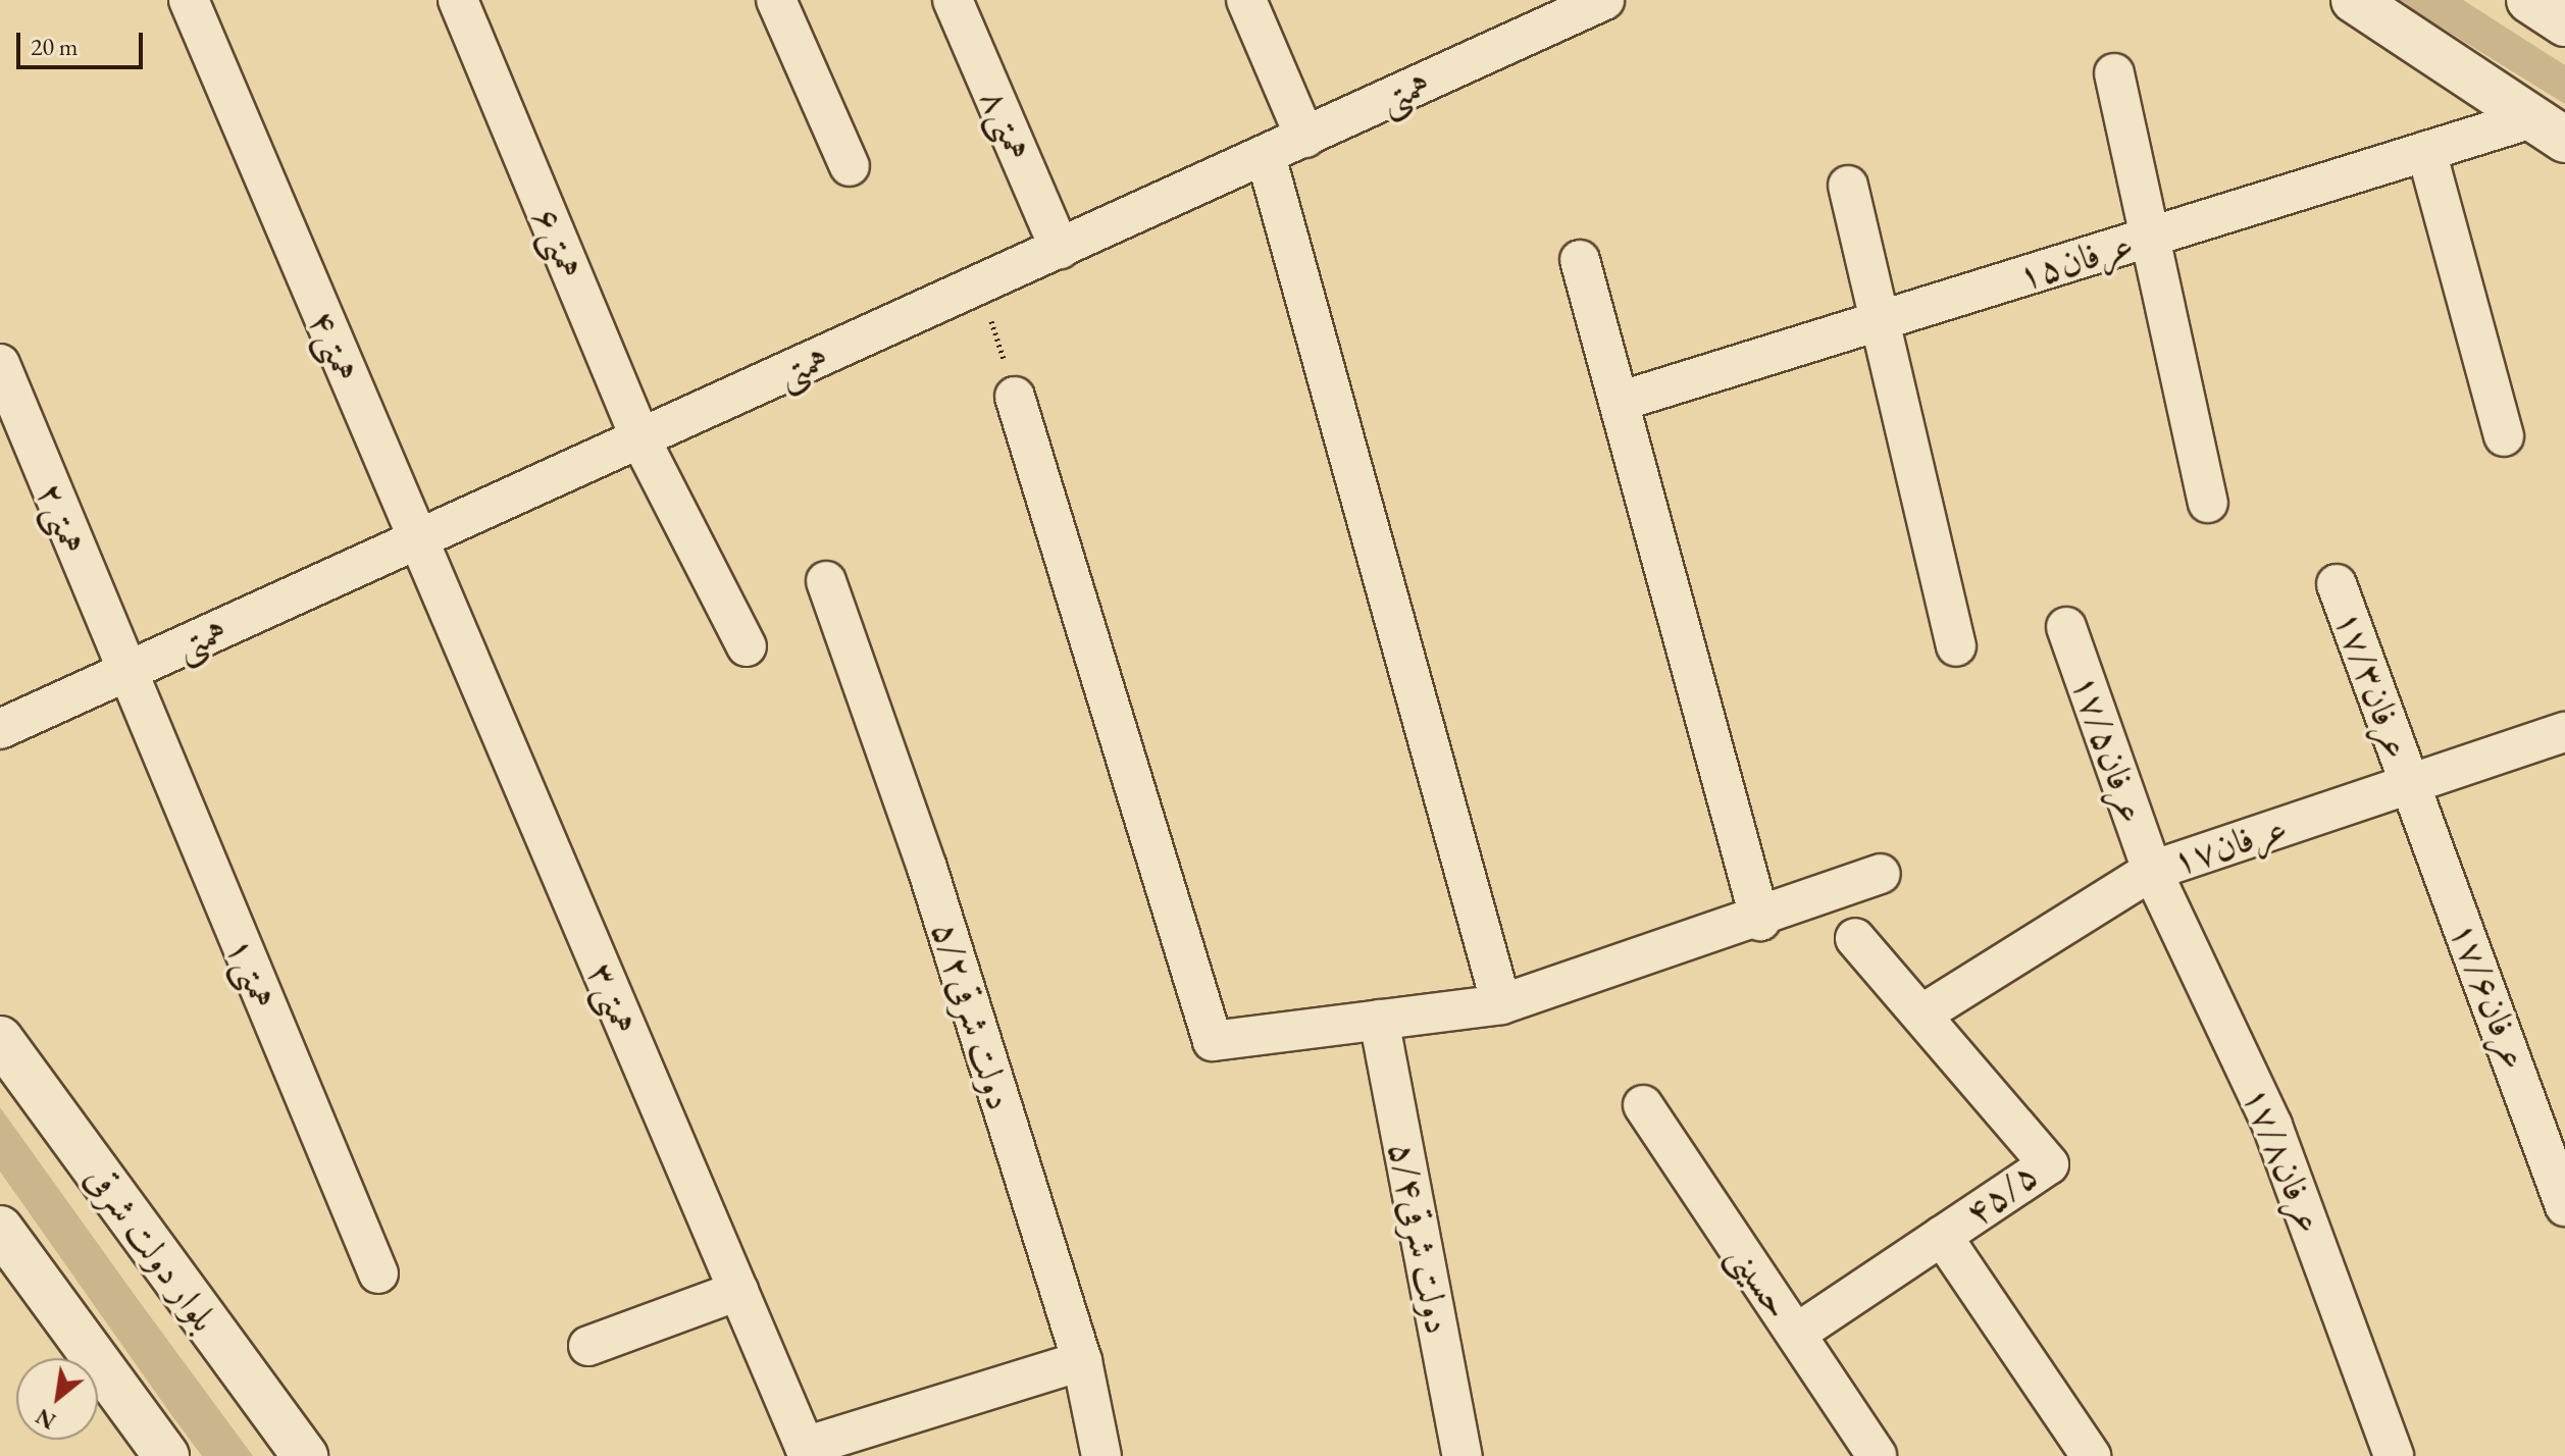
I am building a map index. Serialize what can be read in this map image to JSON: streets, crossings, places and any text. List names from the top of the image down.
{
  "streets": {
    "main road": ["بلوار دولت شرقی"],
    "street": [
      "همتی",
      "همتی۸",
      "۶همتی",
      "۱۵عرفان",
      "۴همتی",
      "۲همتی",
      "۱۷/۳عرفان",
      "۱۷/۵عرفان",
      "۱۷عرفان",
      "۱همتی",
      "۱۷/۶عرفان",
      "۳همتی",
      "۵/۲دولت شرقی",
      "۱۷/۸عرفان",
      "۴۵/۵",
      "۵/۴دولت شرقی",
      "حسینی"
    ]
  },
  "crossings": [
    ["همتی", "همتی۸"],
    ["همتی", "۶همتی"],
    ["همتی", "۴همتی"],
    ["همتی", "۲همتی"],
    ["همتی", "۱همتی"],
    ["همتی", "۳همتی"],
    ["۴همتی", "۳همتی"],
    ["۲همتی", "۱همتی"],
    ["۱۷/۳عرفان", "۱۷عرفان"],
    ["۱۷/۳عرفان", "۱۷/۶عرفان"],
    ["۱۷/۵عرفان", "۱۷عرفان"],
    ["۱۷/۵عرفان", "۱۷/۸عرفان"],
    ["۱۷عرفان", "۱۷/۶عرفان"],
    ["۱۷عرفان", "۱۷/۸عرفان"],
    ["۱۷عرفان", "۴۵/۵"],
    ["۴۵/۵", "حسینی"]
  ],
  "scale_bar": "20 m",
  "north": "bottom left"
}
